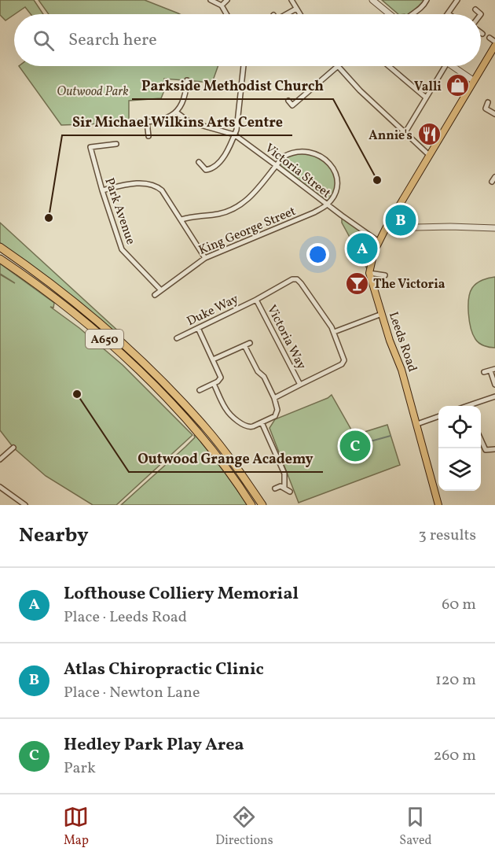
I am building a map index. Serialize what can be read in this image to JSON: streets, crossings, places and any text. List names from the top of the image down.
{
  "streets": {
    "highway": ["A650"],
    "main road": ["Leeds Road"],
    "street": [
      "Victoria Street",
      "Park Avenue",
      "King George Street",
      "Duke Way",
      "Victoria Way"
    ]
  },
  "crossings": [
    ["Victoria Street", "King George Street"],
    ["Park Avenue", "King George Street"],
    ["Duke Way", "Victoria Way"]
  ],
  "parks": ["Outwood Park"],
  "places": {
    "shop": ["Valli"],
    "restaurant": ["Annie's"],
    "other": ["Parkside Methodist Church", "Sir Michael Wilkins Arts Centre", "Outwood Grange Academy"],
    "bar": ["The Victoria"]
  },
  "page": {
    "search": "Search here",
    "pins": ["B", "A", "C"],
    "heading": ["Nearby", "3 results"],
    "list": [
      {
        "mark": "A",
        "name": "Lofthouse Colliery Memorial",
        "note": "Place · Leeds Road",
        "value": "60 m"
      },
      {
        "mark": "B",
        "name": "Atlas Chiropractic Clinic",
        "note": "Place · Newton Lane",
        "value": "120 m"
      },
      {
        "mark": "C",
        "name": "Hedley Park Play Area",
        "note": "Park",
        "value": "260 m"
      }
    ],
    "nav": ["Map", "Directions", "Saved"]
  }
}
